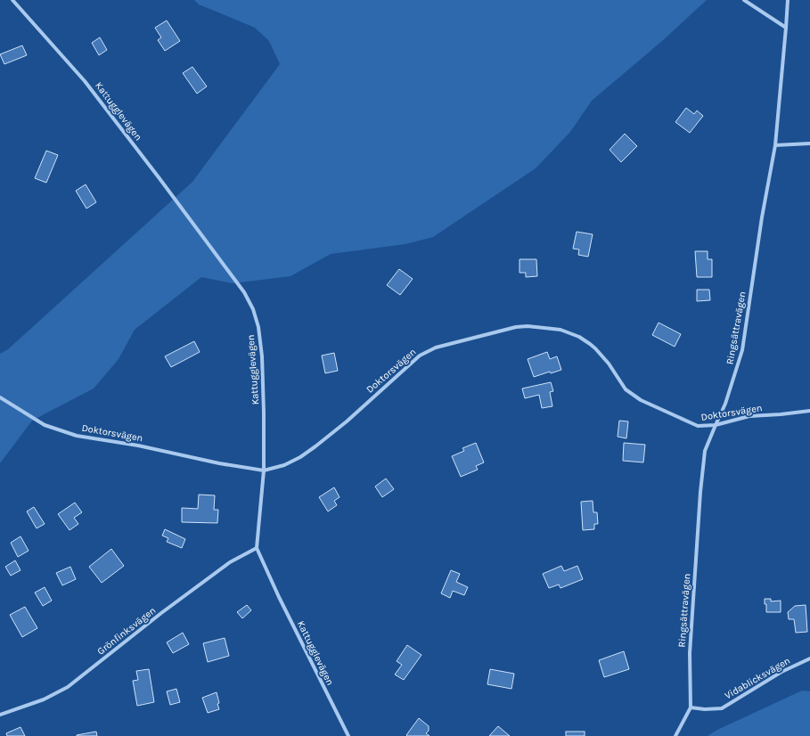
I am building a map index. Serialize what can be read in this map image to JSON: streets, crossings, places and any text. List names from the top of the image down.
{
  "streets": {
    "street": [
      "Kattugglevägen",
      "Ringsättravägen",
      "Doktorsvägen",
      "Grönfinksvägen",
      "Vidablicksvägen"
    ]
  },
  "crossings": [
    ["Kattugglevägen", "Doktorsvägen"],
    ["Kattugglevägen", "Grönfinksvägen"],
    ["Ringsättravägen", "Doktorsvägen"],
    ["Ringsättravägen", "Vidablicksvägen"]
  ]
}
